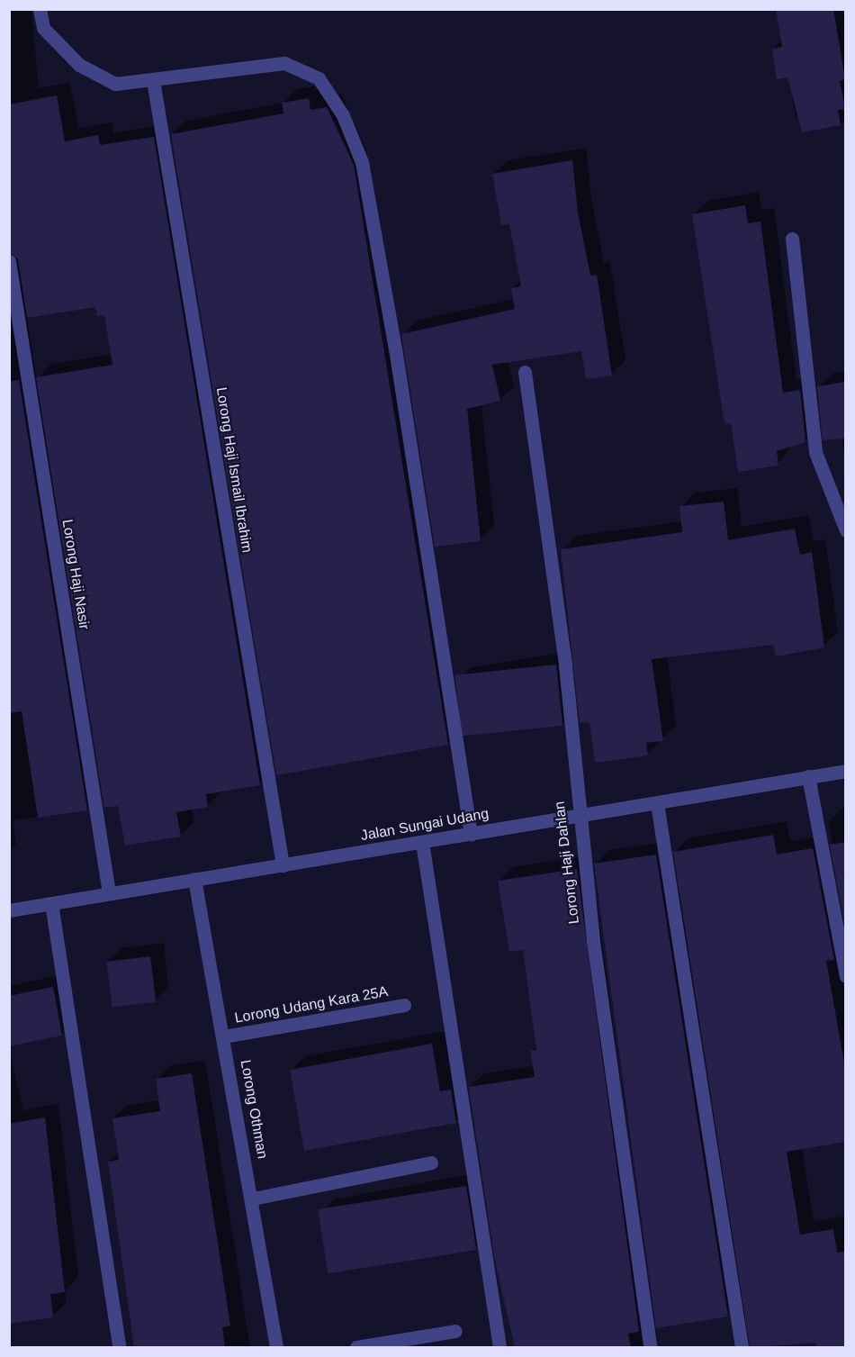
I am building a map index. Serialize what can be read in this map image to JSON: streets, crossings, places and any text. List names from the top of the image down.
{
  "streets": {
    "street": [
      "Lorong Haji Ismail Ibrahim",
      "Lorong Haji Nasir",
      "Jalan Sungai Udang",
      "Lorong Haji Dahlan",
      "Lorong Udang Kara 25A",
      "Lorong Othman"
    ]
  },
  "crossings": [
    ["Lorong Haji Ismail Ibrahim", "Jalan Sungai Udang"],
    ["Lorong Haji Nasir", "Jalan Sungai Udang"],
    ["Jalan Sungai Udang", "Lorong Haji Dahlan"],
    ["Jalan Sungai Udang", "Lorong Othman"],
    ["Lorong Udang Kara 25A", "Lorong Othman"]
  ]
}
